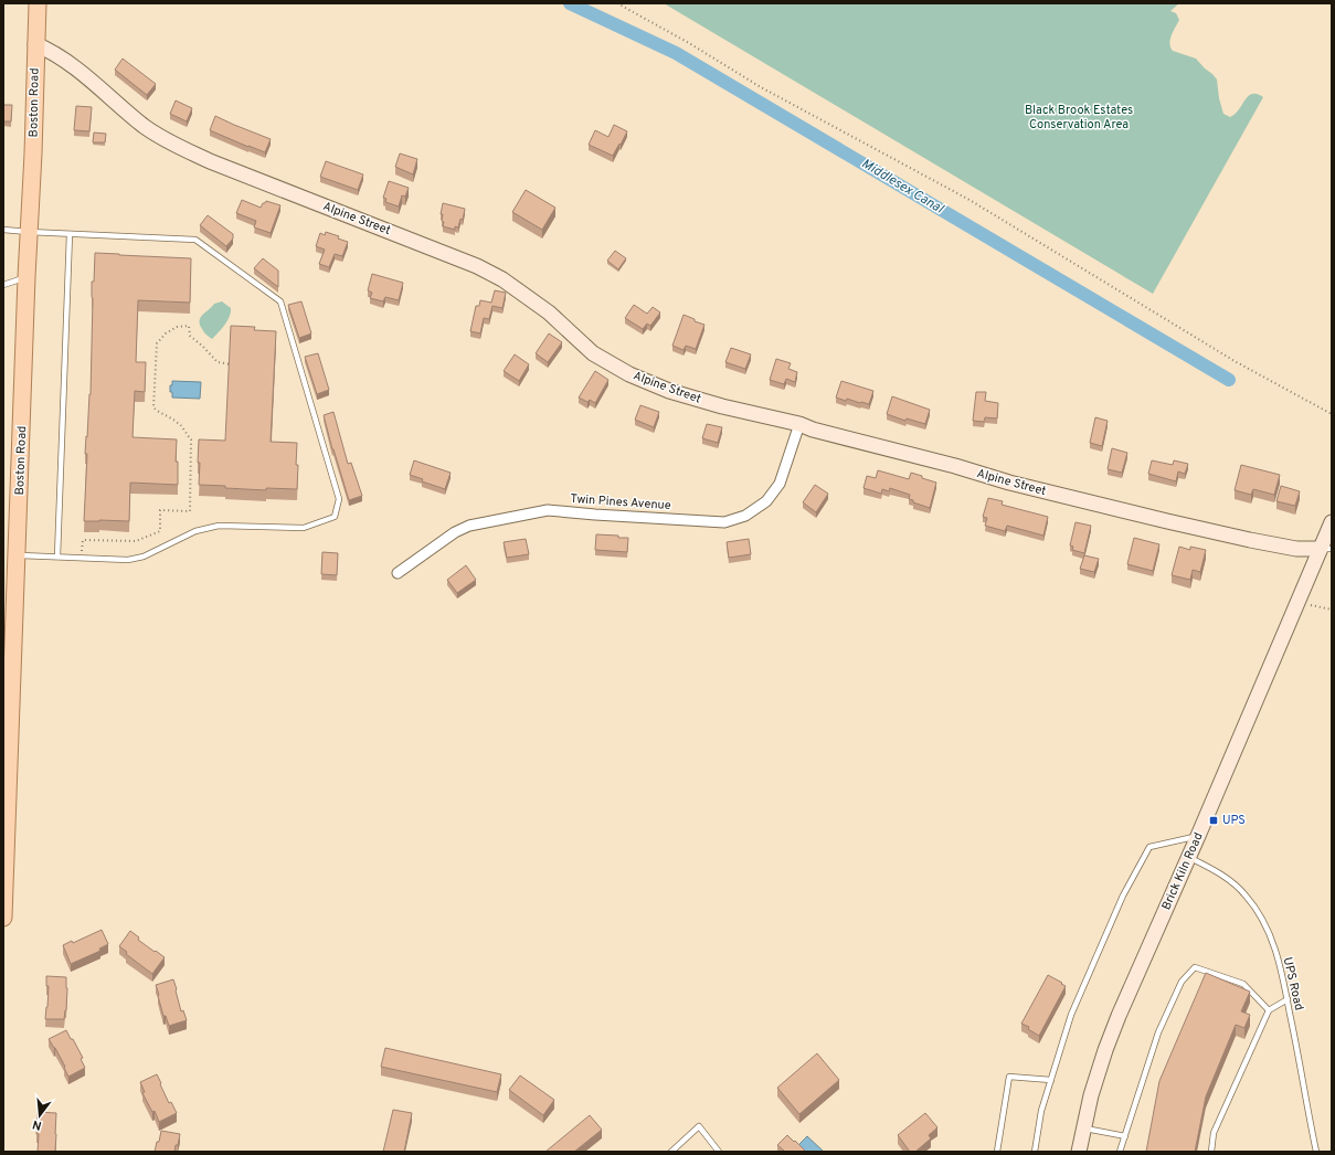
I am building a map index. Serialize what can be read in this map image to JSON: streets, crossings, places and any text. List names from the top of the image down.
{
  "streets": {
    "main road": ["Boston Road"],
    "street": ["Alpine Street", "Twin Pines Avenue", "Brick Kiln Road"],
    "lane": ["UPS Road"]
  },
  "crossings": [
    ["Boston Road", "Alpine Street"],
    ["Alpine Street", "Twin Pines Avenue"],
    ["Alpine Street", "Brick Kiln Road"],
    ["Brick Kiln Road", "UPS Road"]
  ],
  "water": ["Middlesex Canal"],
  "parks": ["Black Brook Estates Conservation Area"],
  "places": {
    "transit": ["UPS"]
  },
  "north": "bottom"
}
